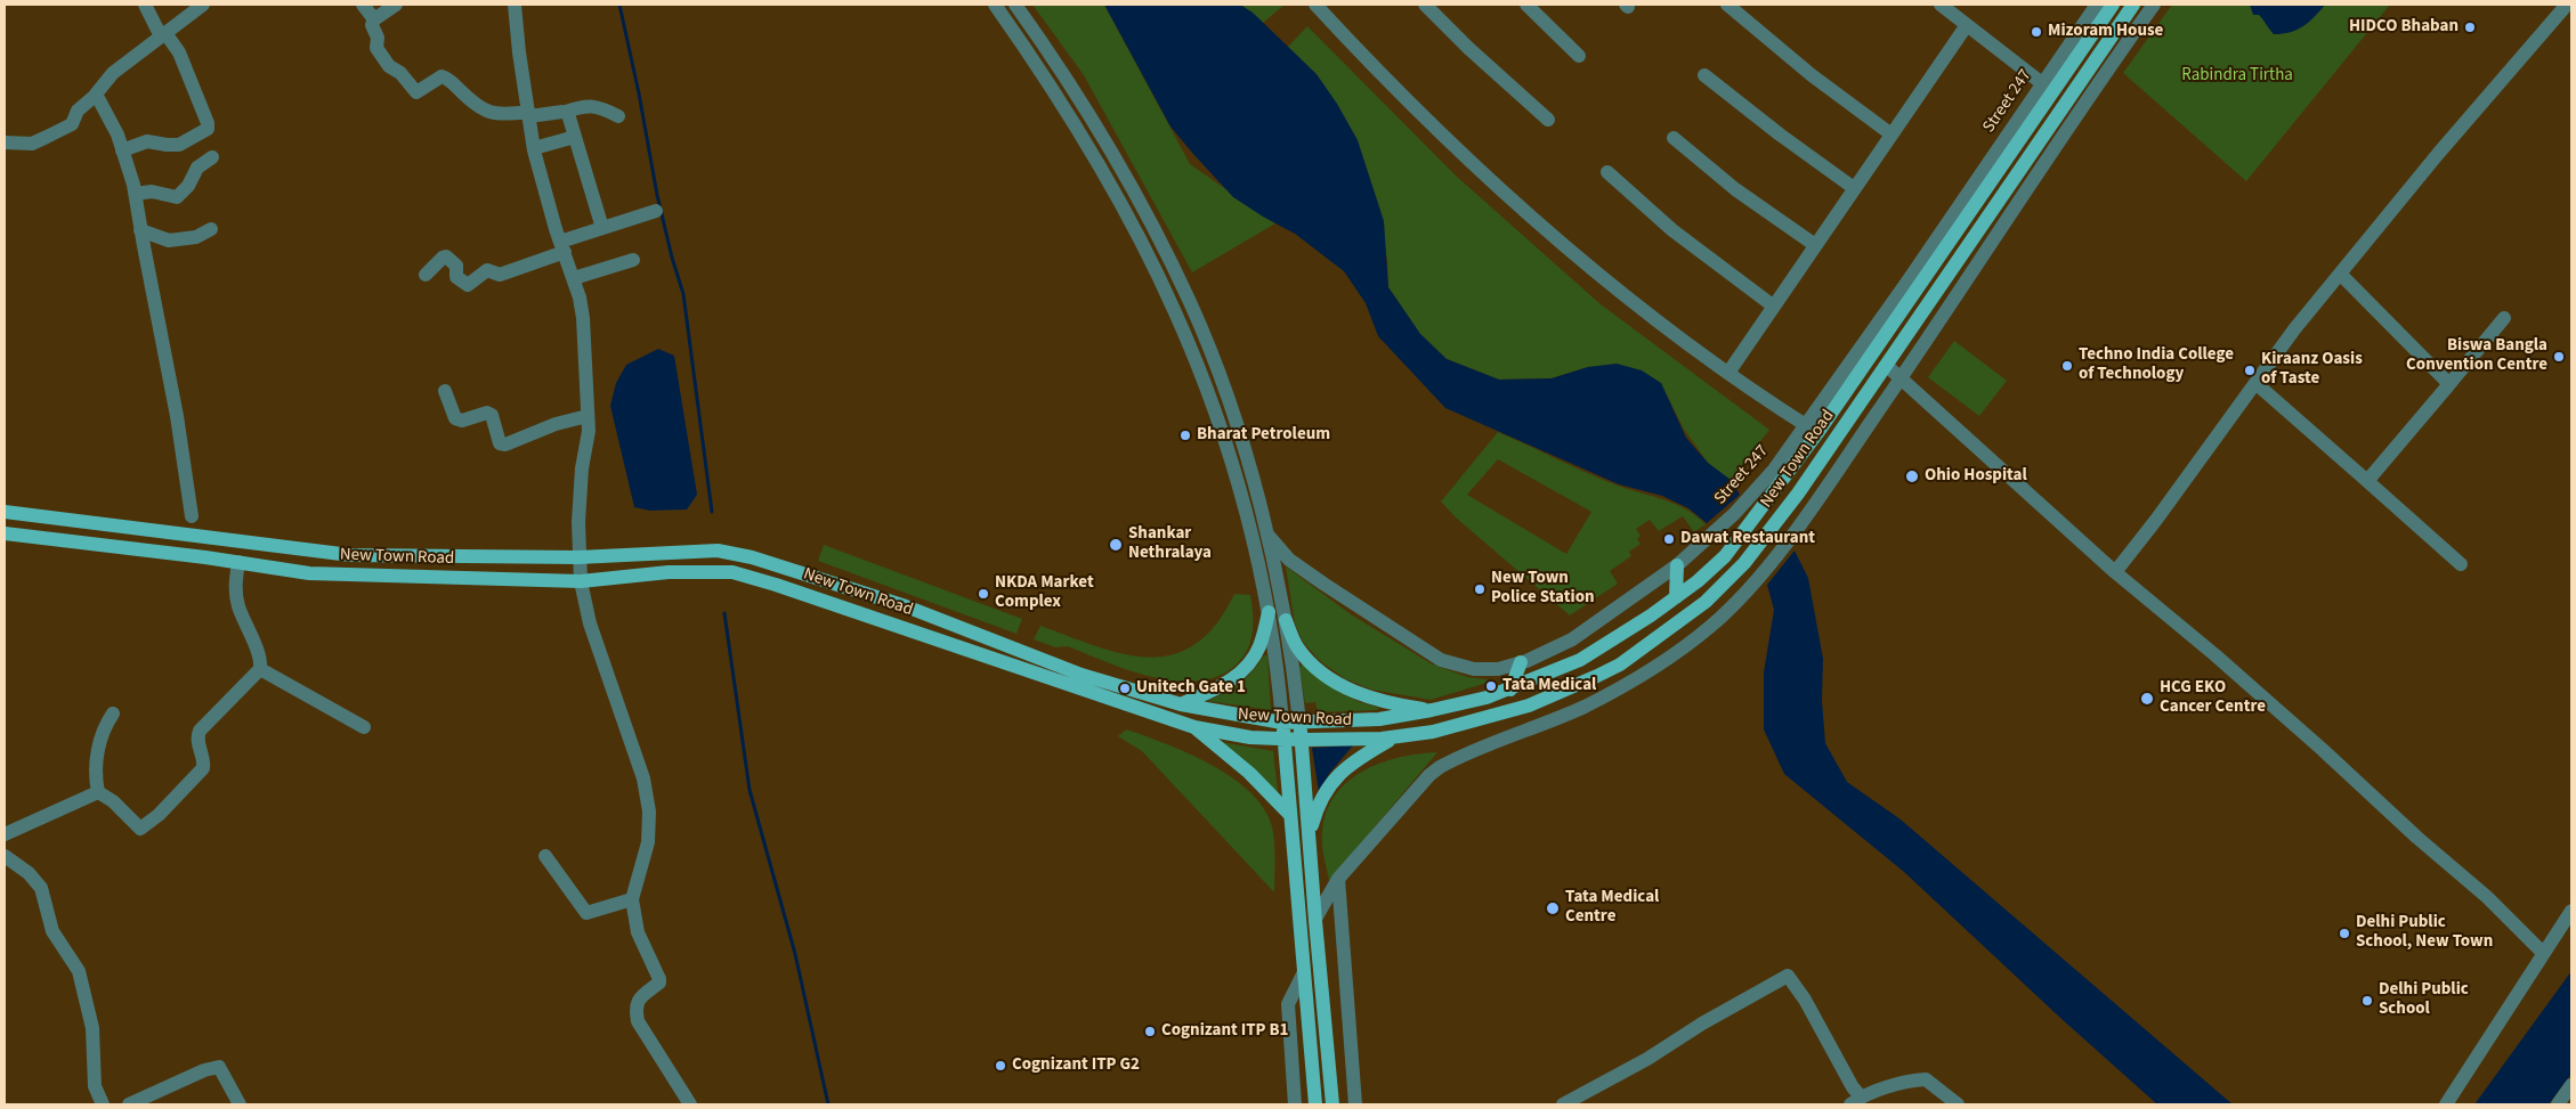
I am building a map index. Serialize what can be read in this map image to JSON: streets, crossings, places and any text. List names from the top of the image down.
{
  "streets": {
    "main road": ["New Town Road"],
    "street": ["Street 247"]
  },
  "crossings": [
    ["Street 247", "New Town Road"]
  ],
  "parks": ["Rabindra Tirtha"],
  "places": [
    "HIDCO Bhaban",
    "Mizoram House",
    "Biswa Bangla Convention Centre",
    "Techno India College of Technology",
    "Kiraanz Oasis of Taste",
    "Bharat Petroleum",
    "Ohio Hospital",
    "Dawat Restaurant",
    "Shankar Nethralaya",
    "New Town Police Station",
    "NKDA Market Complex",
    "Tata Medical",
    "Unitech Gate 1",
    "HCG EKO Cancer Centre",
    "Tata Medical Centre",
    "Delhi Public School, New Town",
    "Delhi Public School",
    "Cognizant ITP B1",
    "Cognizant ITP G2"
  ]
}
